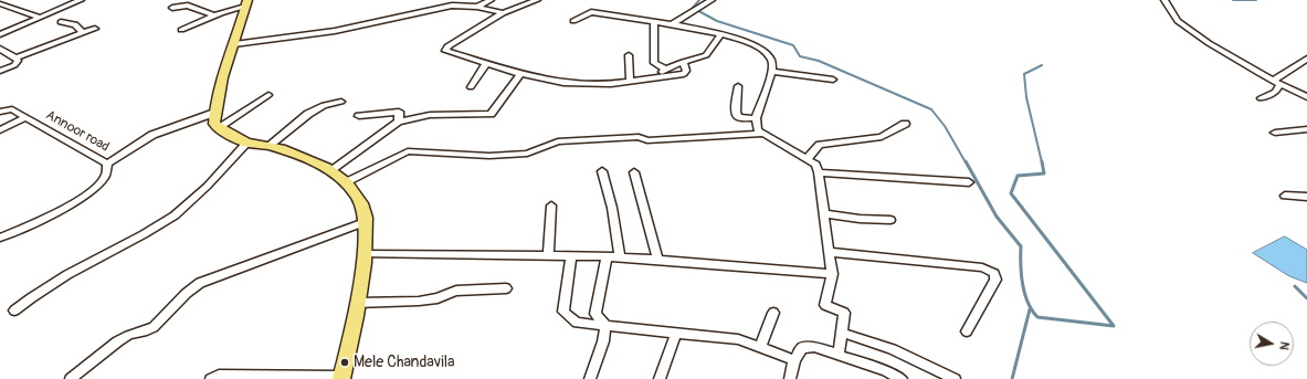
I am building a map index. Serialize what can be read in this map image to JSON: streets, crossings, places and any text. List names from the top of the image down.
{
  "streets": {
    "street": ["Annoor road"]
  },
  "places": ["Mele Chandavila"],
  "north": "right"
}
